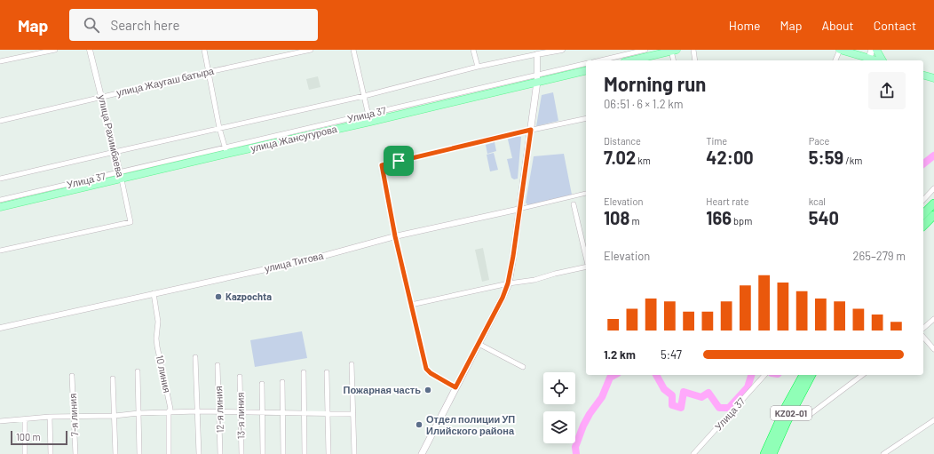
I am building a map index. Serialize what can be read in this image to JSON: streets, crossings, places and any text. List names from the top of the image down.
{
  "streets": {
    "highway": ["KZ02-01"],
    "main road": ["улица Жансугурова"],
    "street": [
      "улица Жаугаш батыра",
      "Улица 37",
      "улица Рахимбаева",
      "улица Титова",
      "10 линия",
      "12-я линия",
      "7-я линия",
      "13-я линия"
    ]
  },
  "crossings": [
    ["улица Жаугаш батыра", "улица Рахимбаева"],
    ["улица Рахимбаева", "улица Жансугурова"],
    ["улица Титова", "10 линия"]
  ],
  "places": ["Kazpochta", "Пожарная часть", "Отдел полиции УП Илийского района"],
  "scale_bar": "100 m",
  "page": {
    "header": "Map",
    "search": "Search here",
    "nav": [
      "Home",
      "Map",
      "About",
      "Contact"
    ],
    "heading": ["Morning run", "06:51 · 6 × 1.2 km"],
    "stats": [
      ["Distance", "7.02 km"],
      ["Time", "42:00"],
      ["Pace", "5:59 /km"],
      ["Elevation", "108 m"],
      ["Heart rate", "166 bpm"],
      ["kcal", "540"]
    ],
    "chart": ["Elevation", "265–279 m"],
    "list": [
      {
        "name": "1.2 km",
        "note": "5:47"
      }
    ],
    "scale": "100 m"
  }
}
